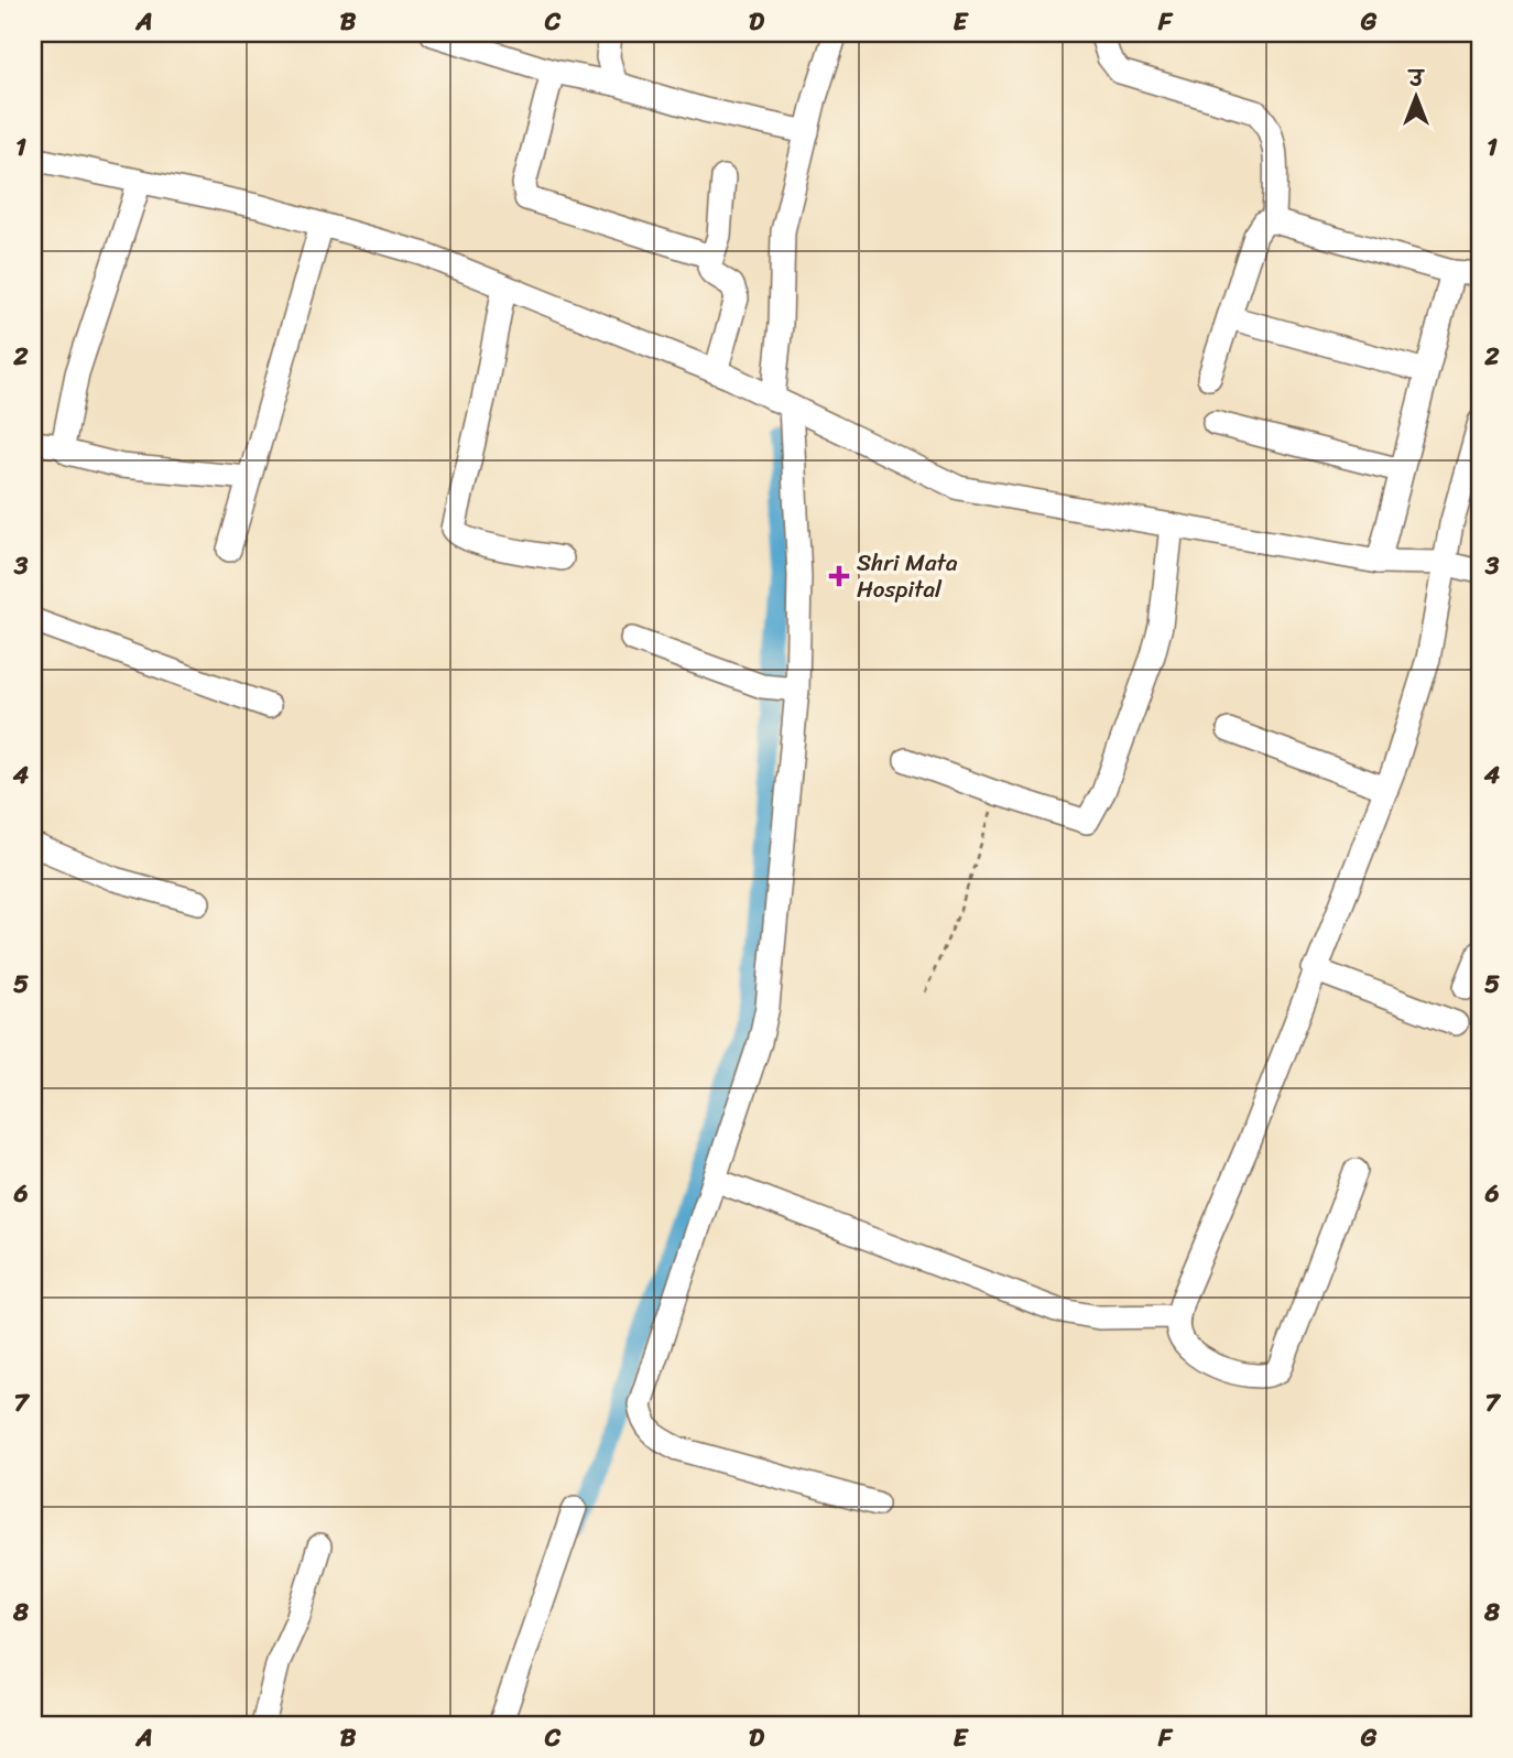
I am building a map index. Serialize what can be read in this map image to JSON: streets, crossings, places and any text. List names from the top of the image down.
{
  "places": {
    "health": ["Shri Mata Hospital"]
  },
  "north": "top",
  "grid": {
    "columns": [
      "A",
      "B",
      "C",
      "D",
      "E",
      "F",
      "G"
    ],
    "rows": [
      "1",
      "2",
      "3",
      "4",
      "5",
      "6",
      "7",
      "8"
    ]
  }
}
